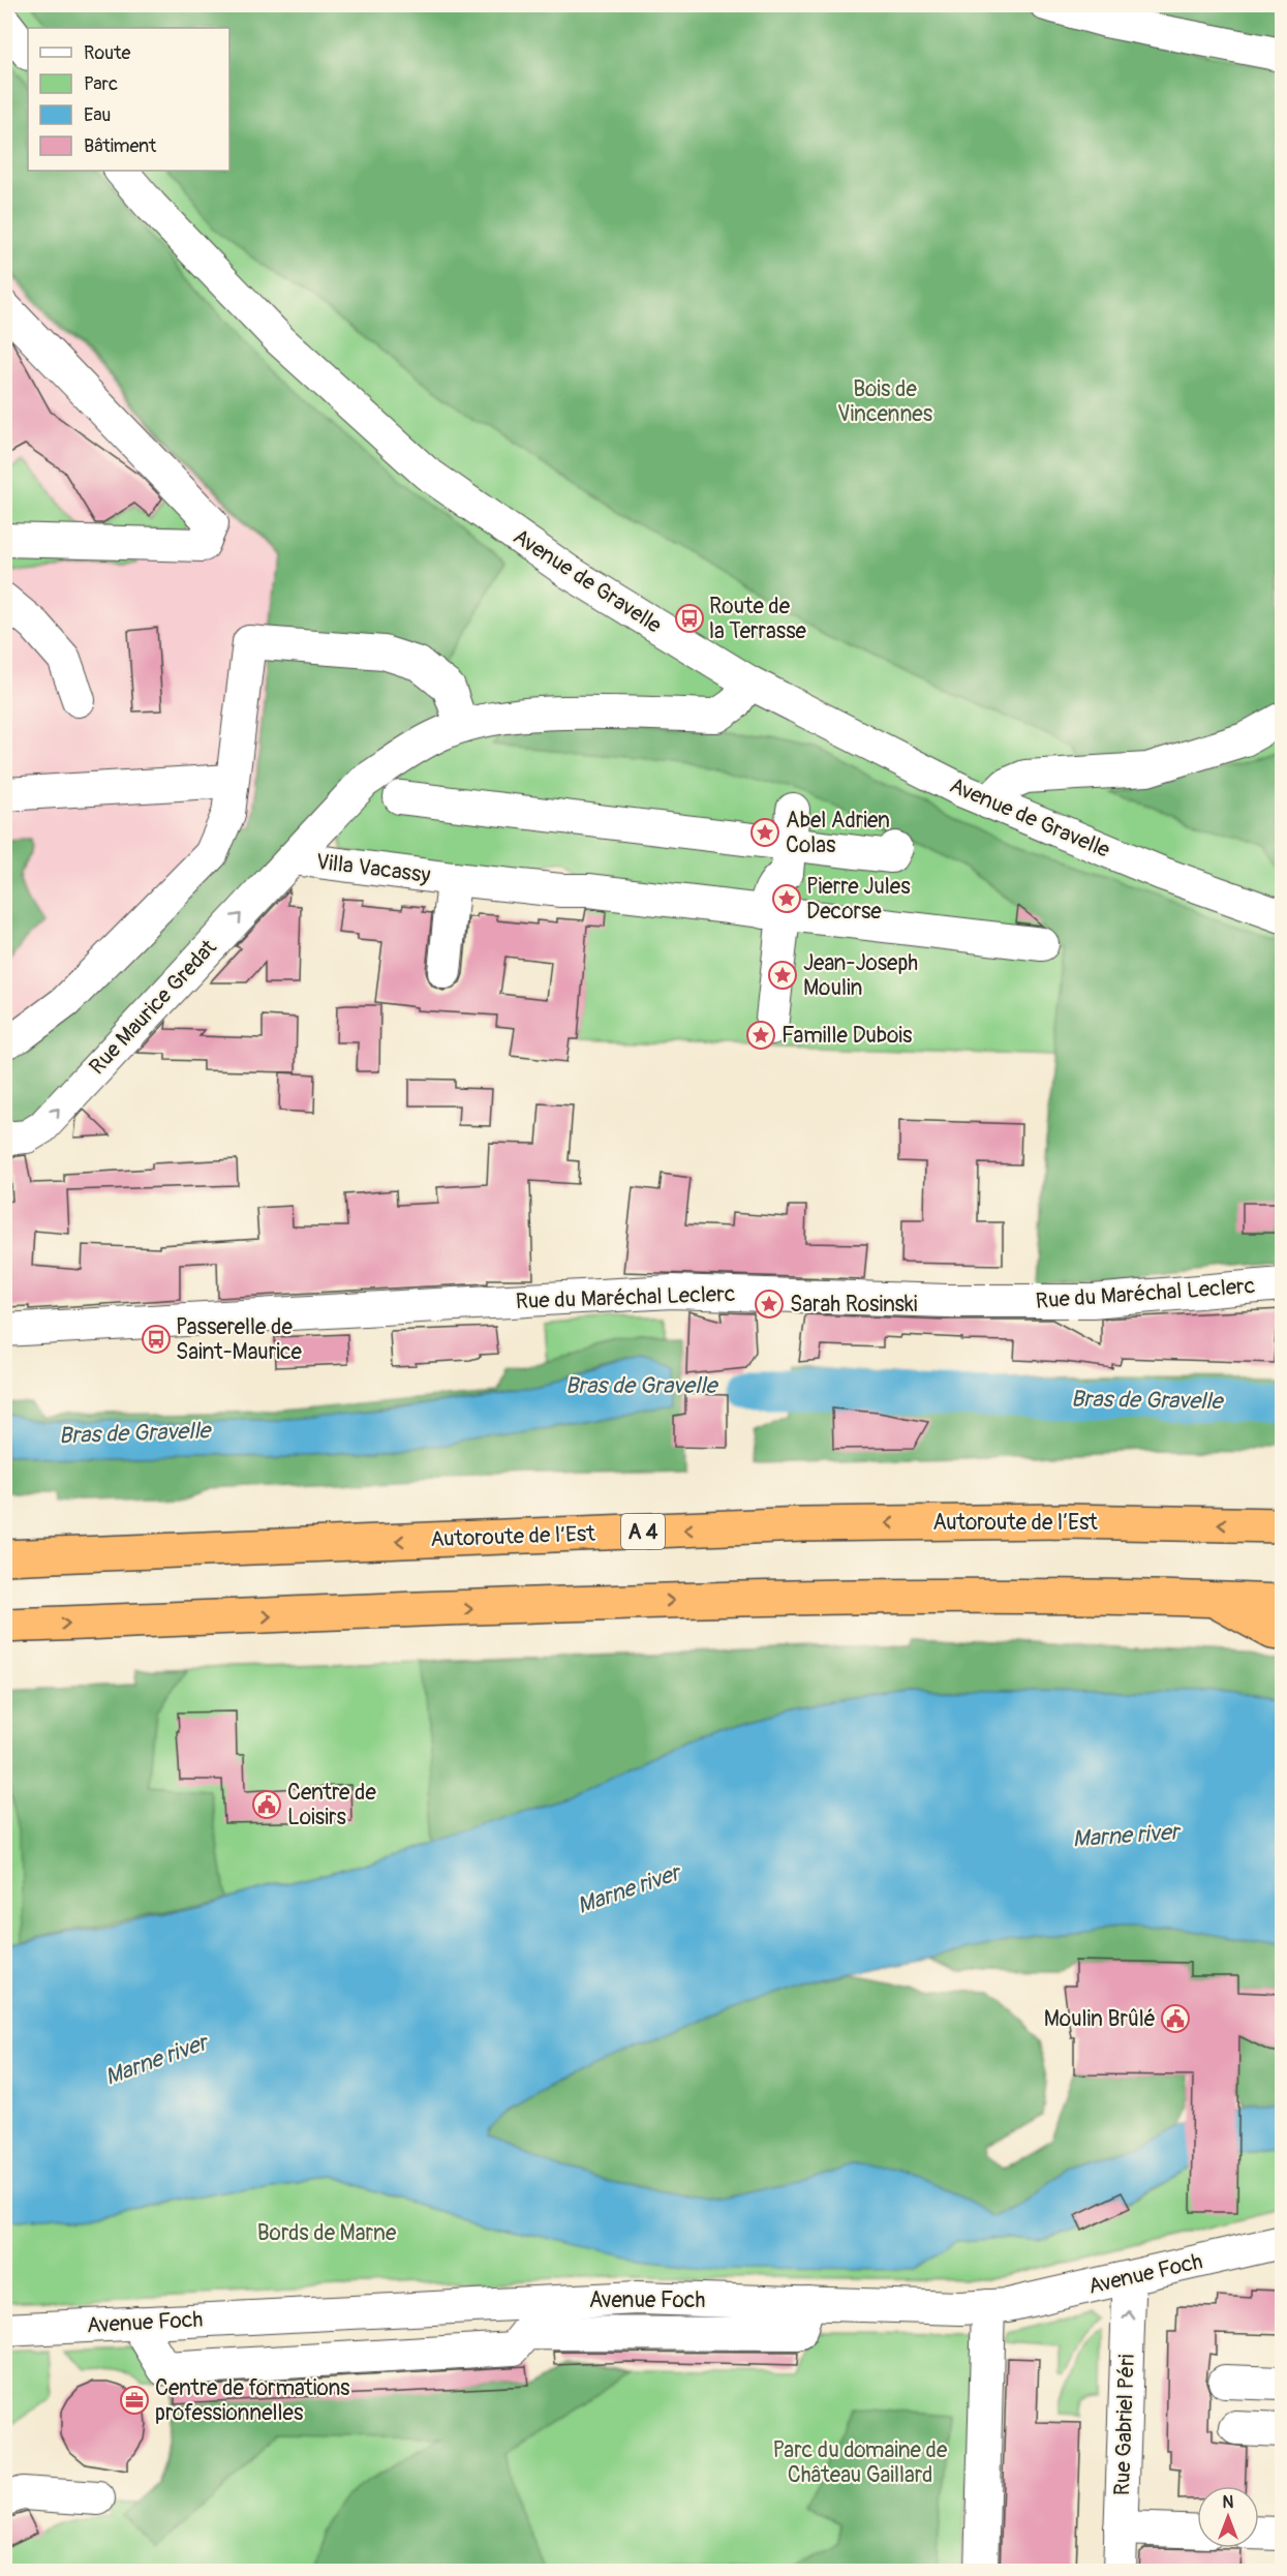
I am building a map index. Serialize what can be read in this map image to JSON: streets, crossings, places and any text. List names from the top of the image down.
{
  "streets": {
    "highway": ["Autoroute de l’Est", "A 4"],
    "street": [
      "Avenue de Gravelle",
      "Villa Vacassy",
      "Rue Maurice Gredat",
      "Rue du Maréchal Leclerc",
      "Avenue Foch",
      "Rue Gabriel Péri"
    ]
  },
  "crossings": [
    ["Villa Vacassy", "Rue Maurice Gredat"],
    ["Avenue Foch", "Rue Gabriel Péri"]
  ],
  "water": ["Bras de Gravelle", "Marne river"],
  "parks": ["Bois de Vincennes", "Bords de Marne", "Parc du domaine de Château Gaillard"],
  "places": {
    "bus stop": ["Route de la Terrasse", "Passerelle de Saint-Maurice"],
    "place": [
      "Abel Adrien Colas",
      "Pierre Jules Decorse",
      "Jean-Joseph Moulin",
      "Famille Dubois",
      "Sarah Rosinski"
    ],
    "public building": ["Centre de Loisirs", "Moulin Brûlé"],
    "office": ["Centre de formations professionnelles"]
  },
  "legend": [
    "Route",
    "Parc",
    "Eau",
    "Bâtiment"
  ],
  "north": "top"
}
